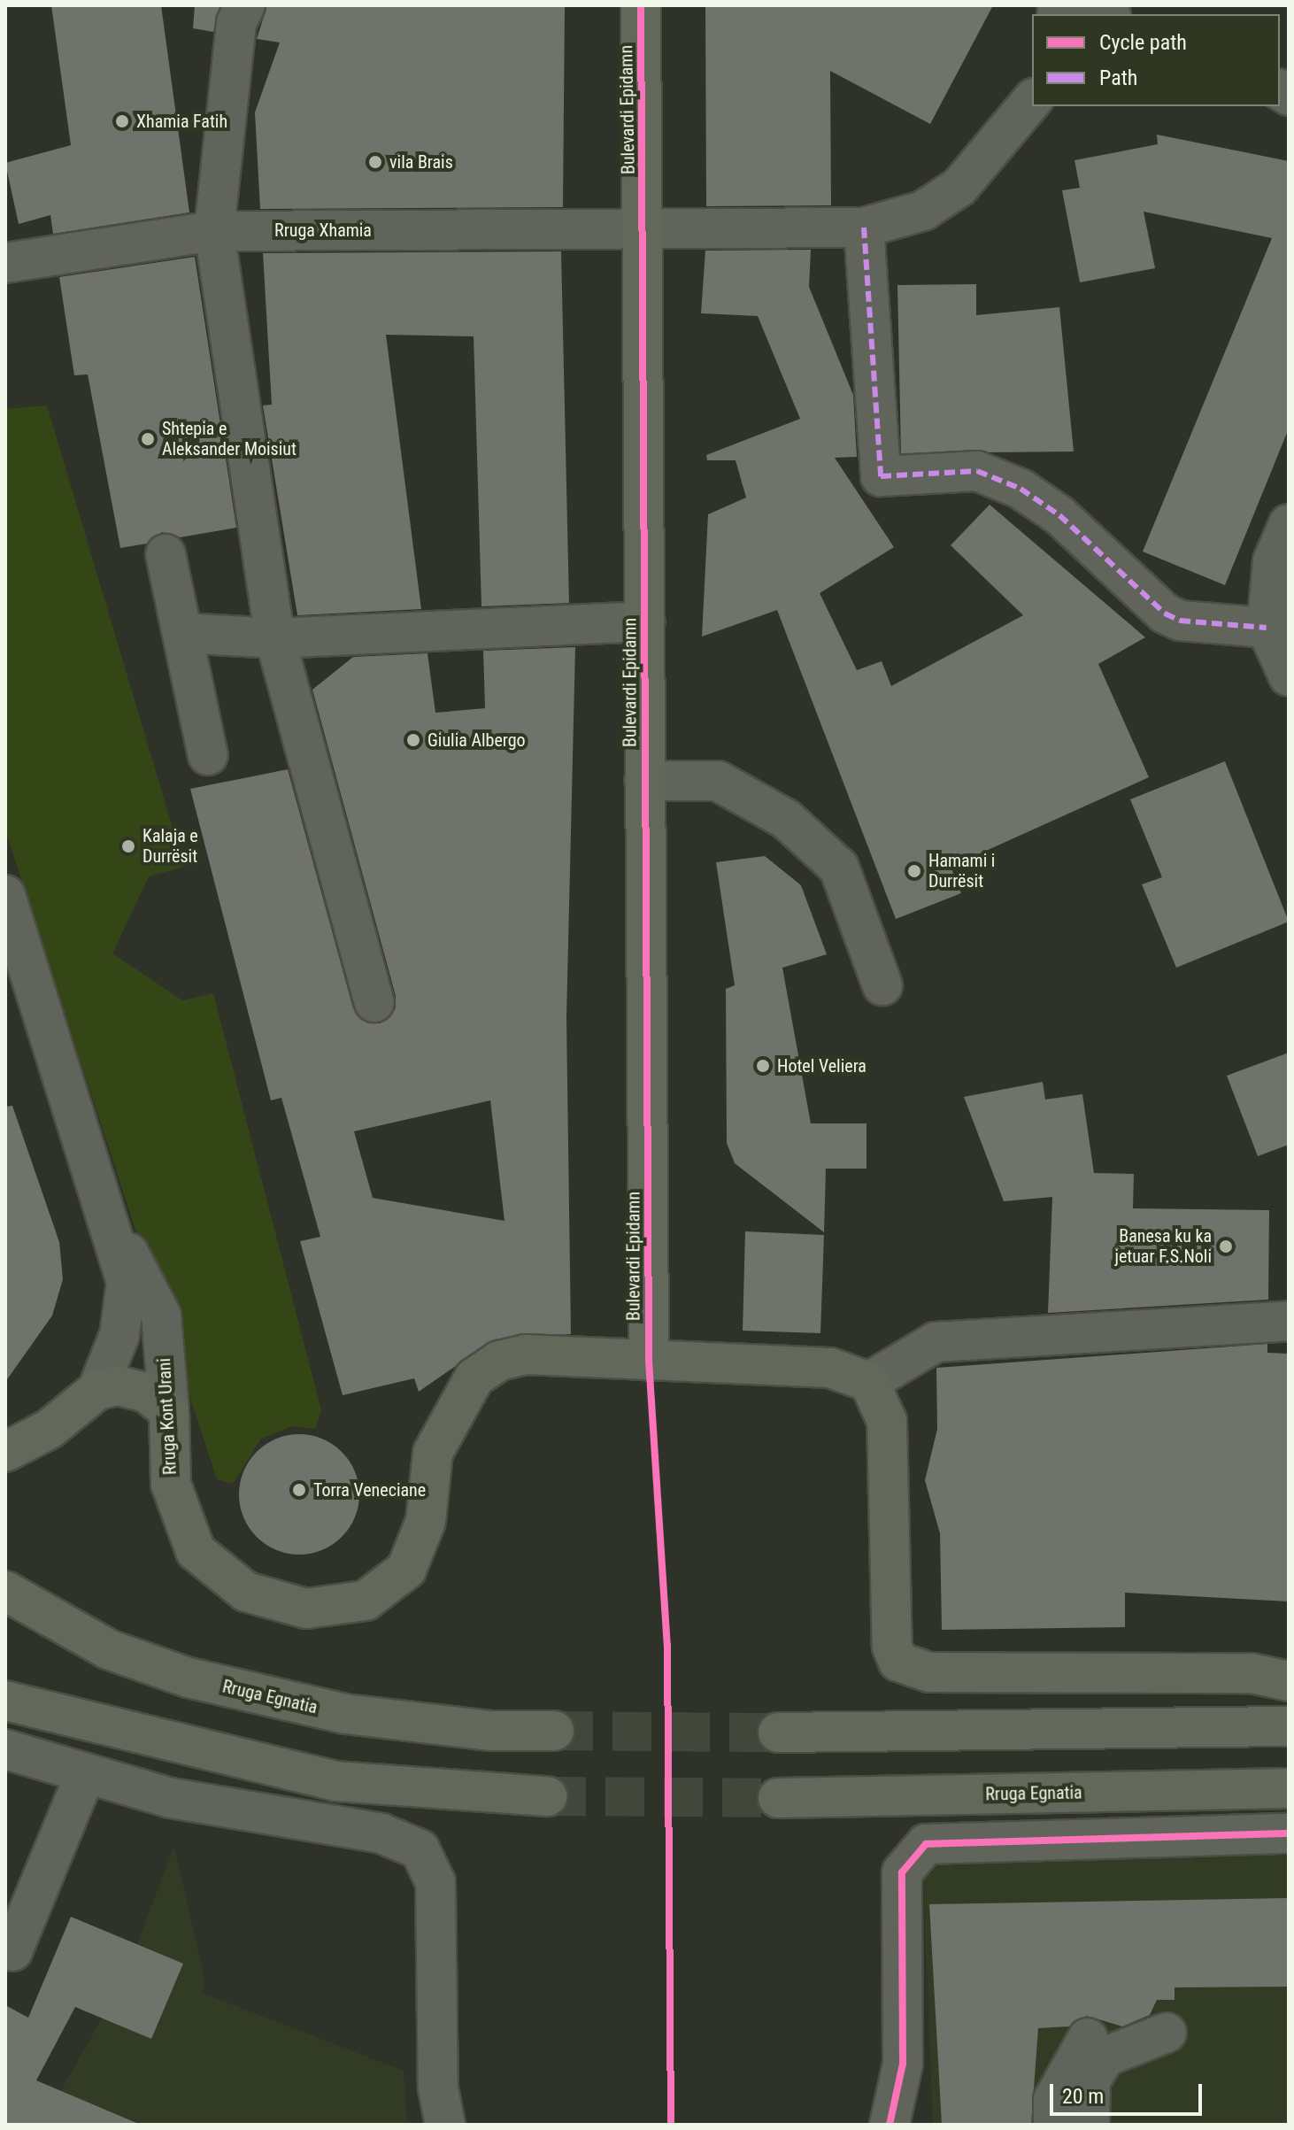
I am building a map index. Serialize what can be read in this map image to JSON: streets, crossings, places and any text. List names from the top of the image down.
{
  "streets": {
    "main road": ["Bulevardi Epidamn", "Rruga Kont Urani", "Rruga Egnatia"],
    "street": ["Rruga Xhamia"]
  },
  "crossings": [
    ["Bulevardi Epidamn", "Rruga Xhamia"],
    ["Bulevardi Epidamn", "Rruga Kont Urani"]
  ],
  "places": [
    "Xhamia Fatih",
    "vila Brais",
    "Shtepia e Aleksander Moisiut",
    "Giulia Albergo",
    "Kalaja e Durrësit",
    "Hamami i Durrësit",
    "Hotel Veliera",
    "Banesa ku ka jetuar F.S.Noli",
    "Torra Veneciane"
  ],
  "legend": ["Cycle path", "Path"],
  "scale_bar": "20 m"
}
